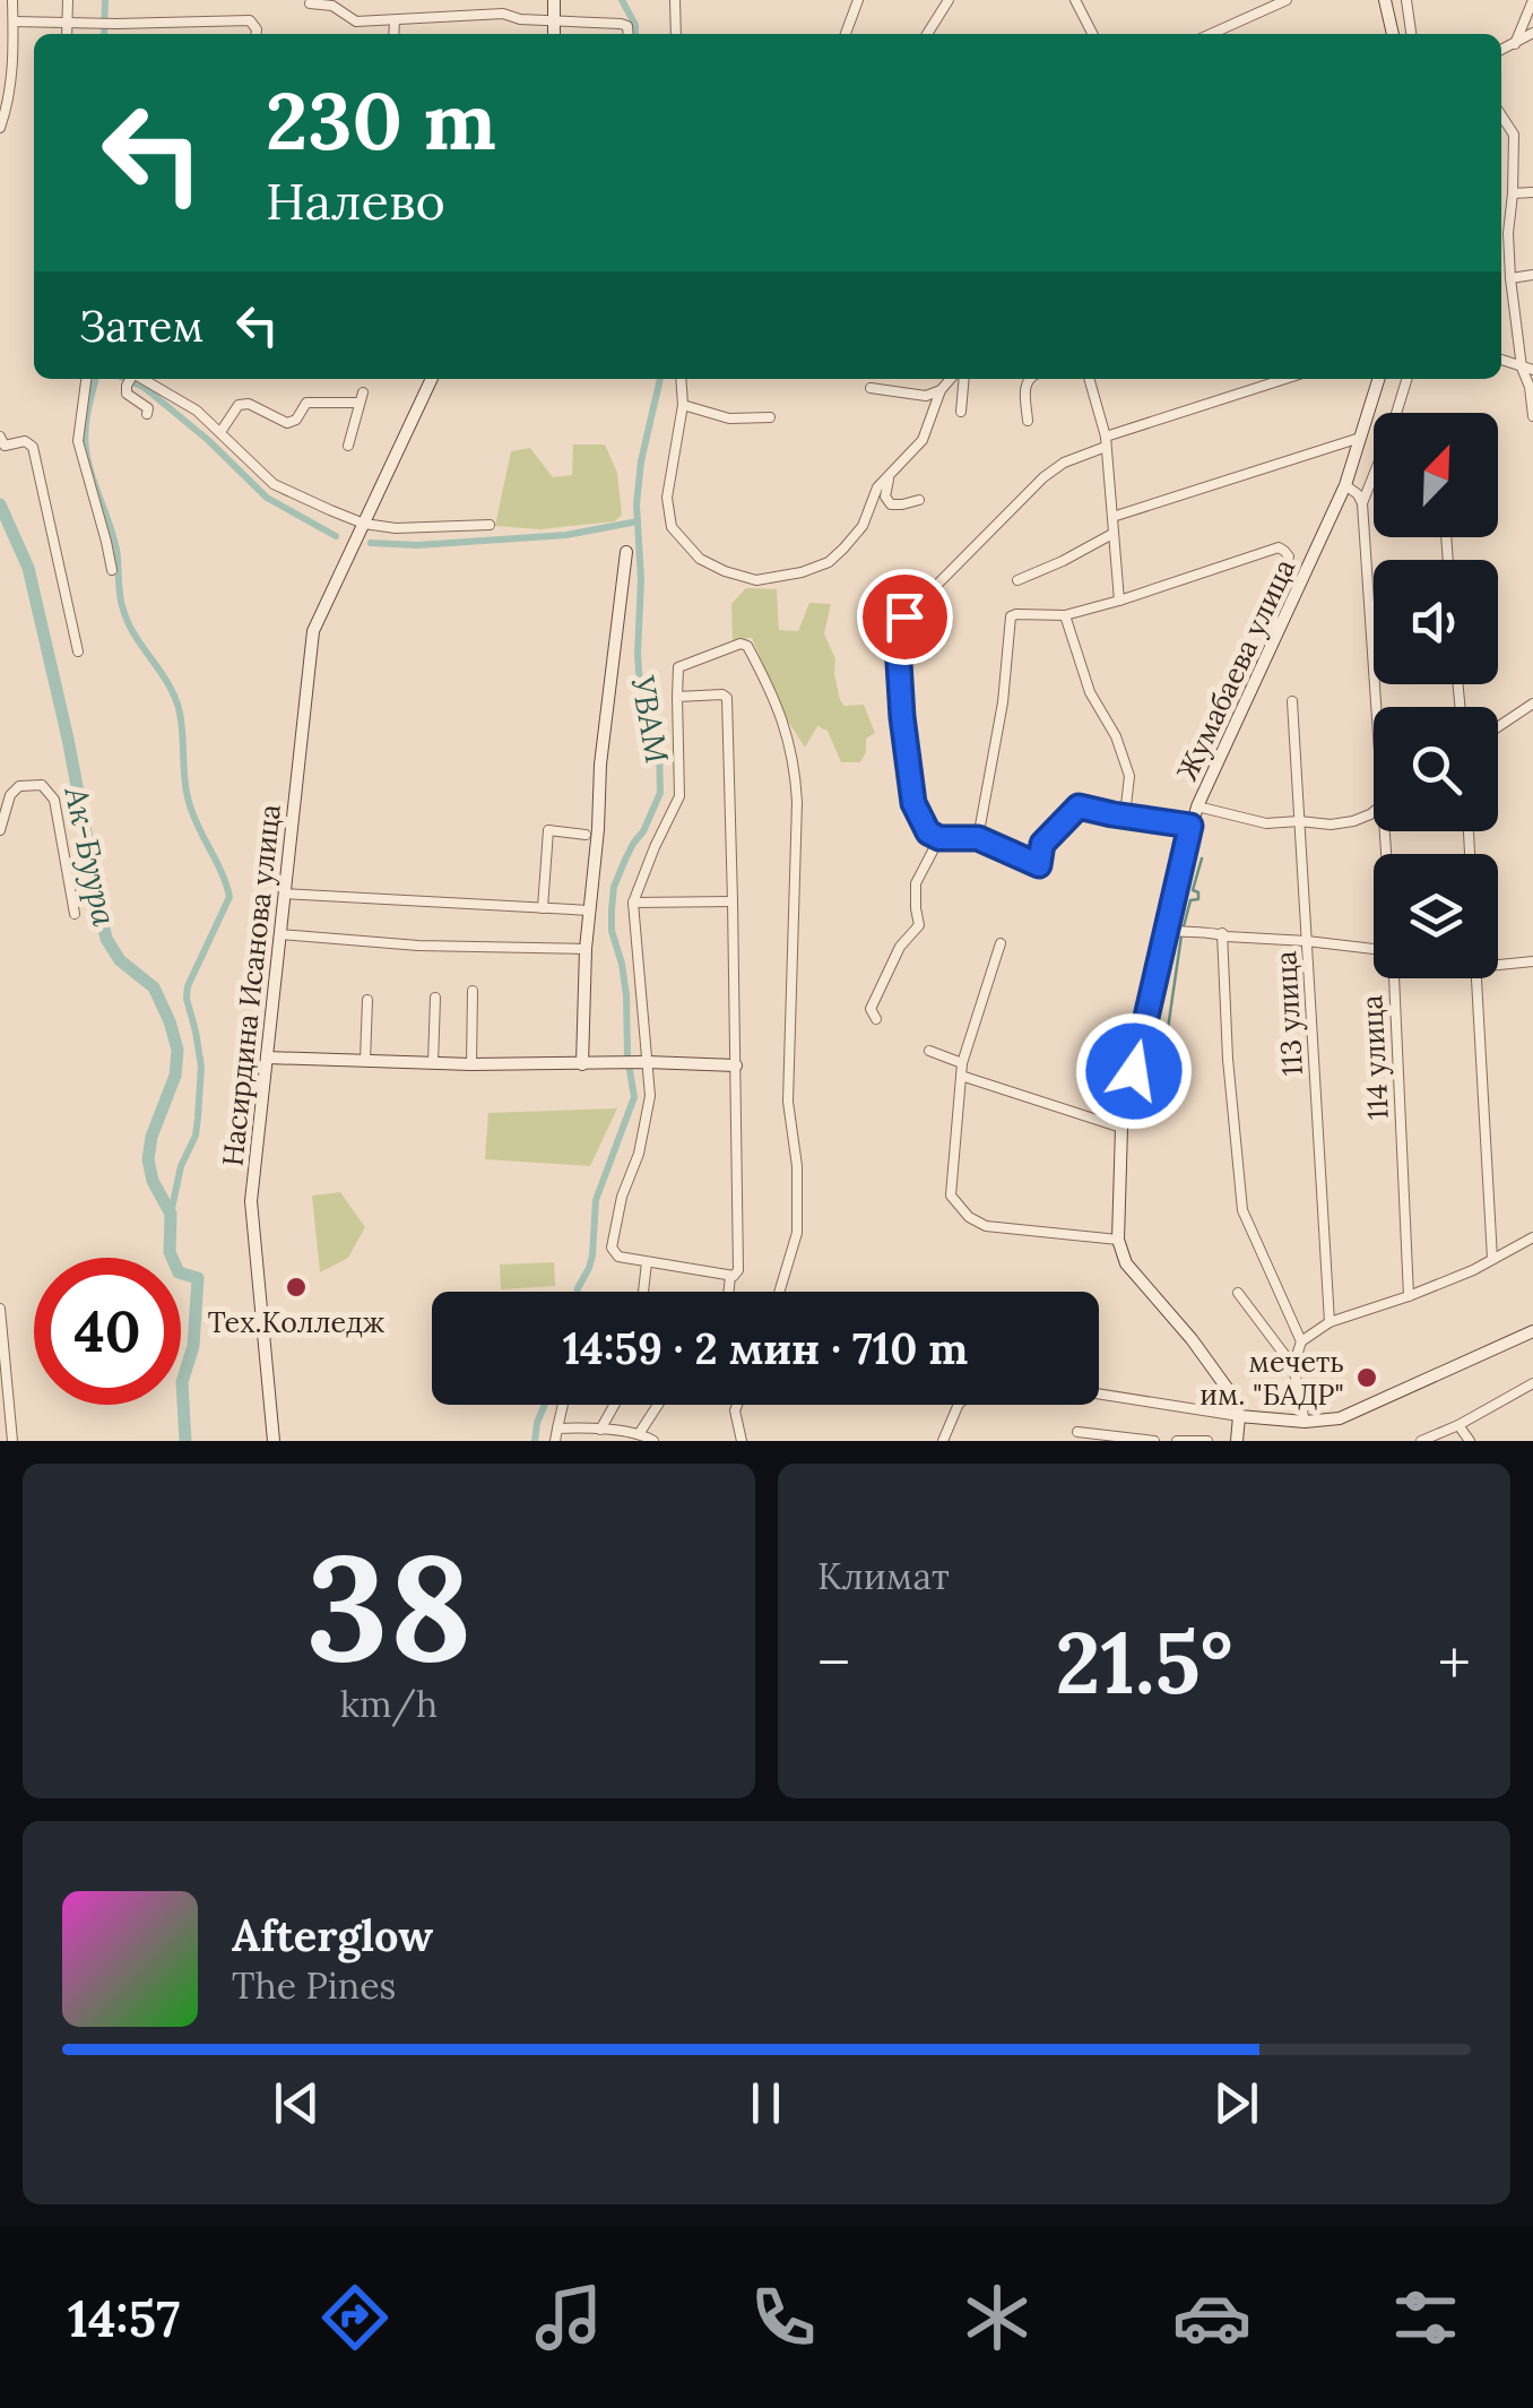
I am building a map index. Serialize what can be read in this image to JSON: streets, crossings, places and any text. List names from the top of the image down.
{
  "streets": {
    "street": [
      "Жумабаева улица",
      "Насирдина Исанова улица",
      "113 улица",
      "114 улица"
    ]
  },
  "water": ["УВАМ", "Ак-Буура"],
  "places": ["Тех.Колледж", "мечеть им. \"БАДР\""],
  "north": "top right",
  "page": {
    "turn": ["230 m", "Налево"],
    "then": "Затем",
    "limit": "40",
    "trip": "14:59 · 2 мин · 710 m",
    "tile": [
      ["38", "km/h"],
      "Климат"
    ],
    "heat": ["−", "21.5°", "+"],
    "song": ["Afterglow", "The Pines"],
    "tabs": "14:57"
  }
}
